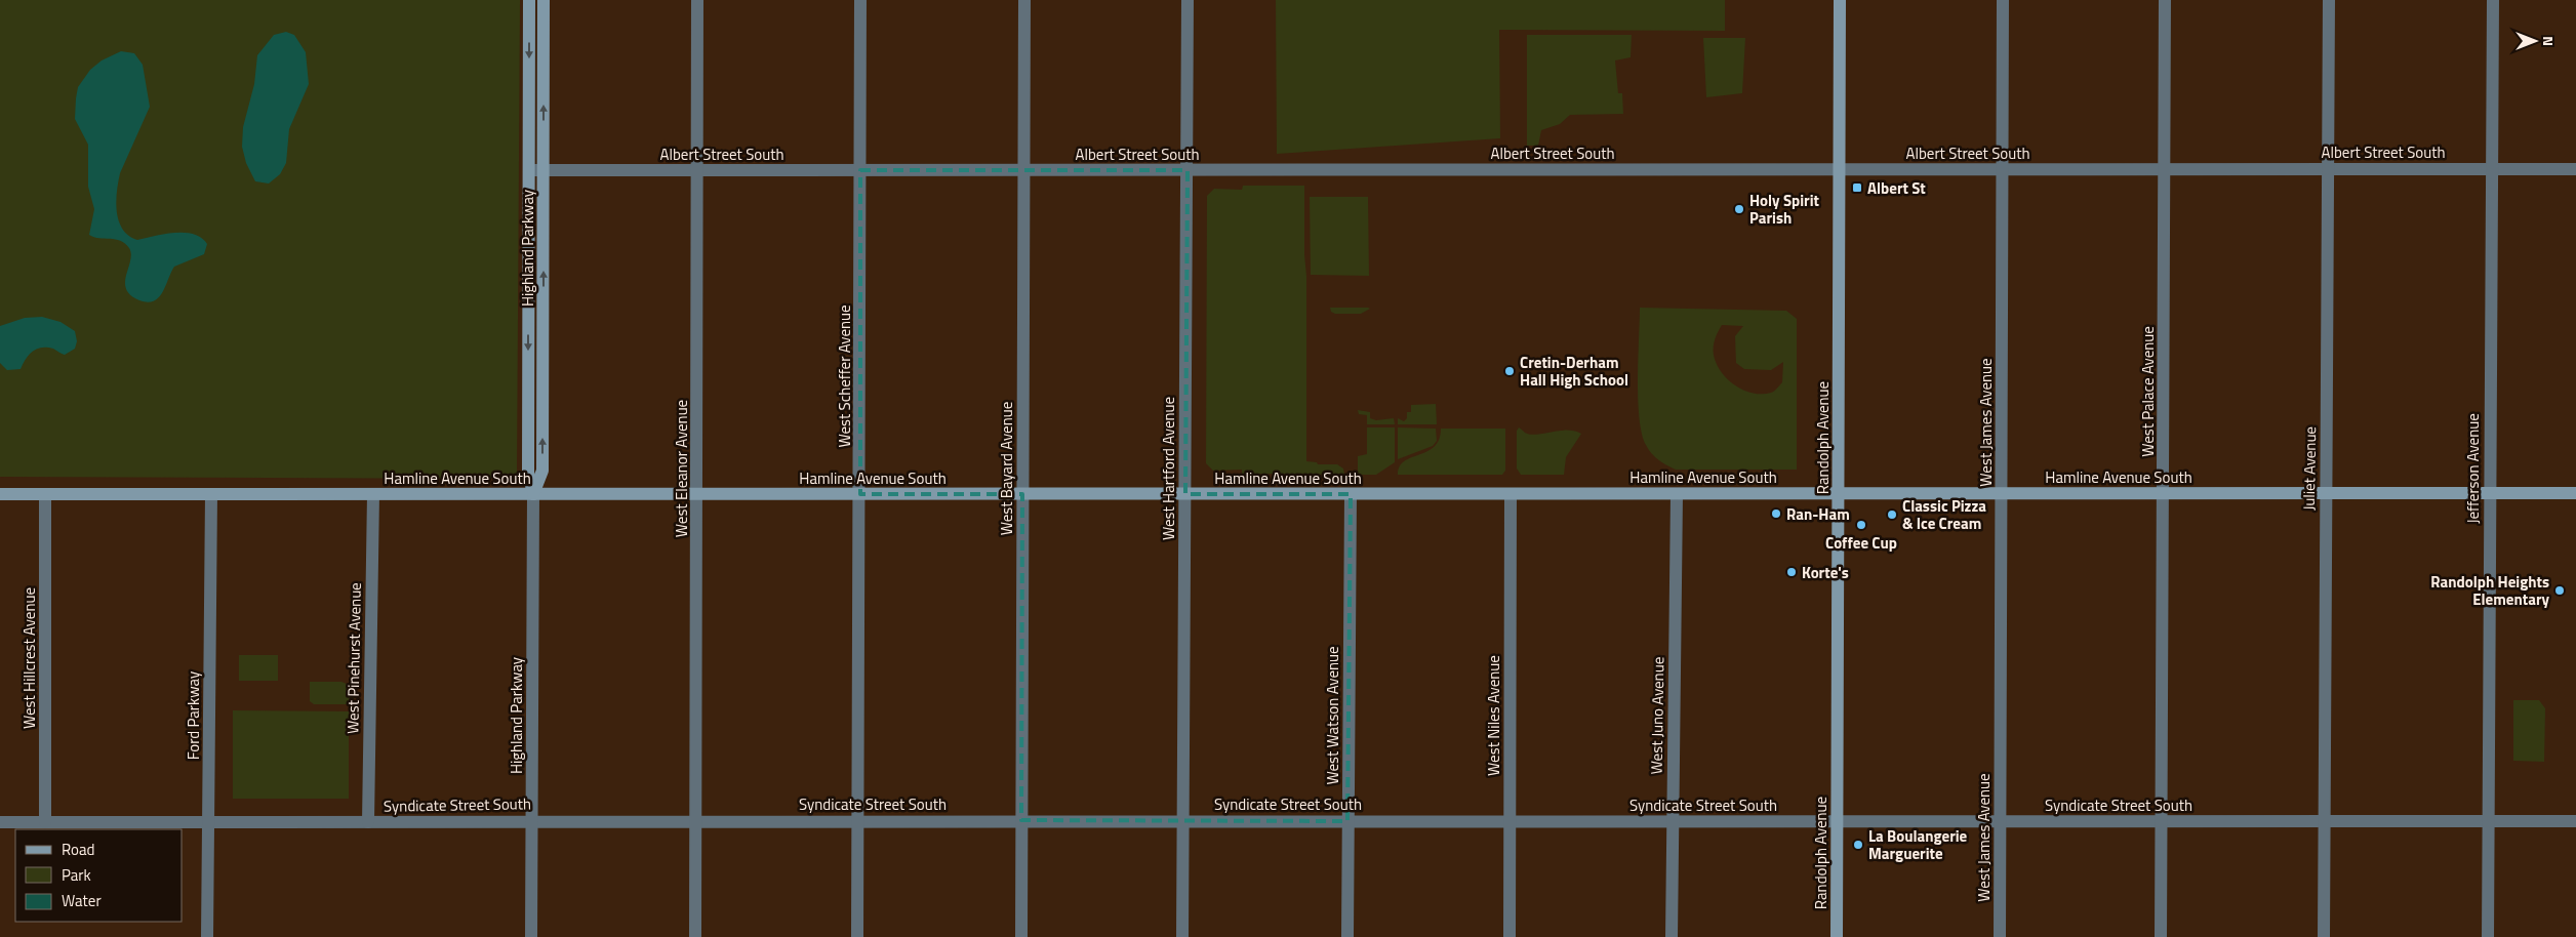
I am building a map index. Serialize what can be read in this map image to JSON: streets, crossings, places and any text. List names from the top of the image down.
{
  "streets": {
    "street": [
      "Albert Street South",
      "Highland Parkway",
      "West Scheffer Avenue",
      "West Palace Avenue",
      "West James Avenue",
      "Randolph Avenue",
      "West Eleanor Avenue",
      "West Bayard Avenue",
      "West Hartford Avenue",
      "Juliet Avenue",
      "Jefferson Avenue",
      "Hamline Avenue South",
      "West Hillcrest Avenue",
      "West Pinehurst Avenue",
      "Ford Parkway",
      "West Watson Avenue",
      "West Niles Avenue",
      "West Juno Avenue",
      "Syndicate Street South"
    ]
  },
  "crossings": [
    ["Albert Street South", "Highland Parkway"],
    ["Albert Street South", "West Scheffer Avenue"],
    ["Albert Street South", "West Palace Avenue"],
    ["Albert Street South", "West James Avenue"],
    ["Albert Street South", "Randolph Avenue"],
    ["Albert Street South", "West Eleanor Avenue"],
    ["Albert Street South", "West Bayard Avenue"],
    ["Albert Street South", "West Hartford Avenue"],
    ["Albert Street South", "Juliet Avenue"],
    ["Albert Street South", "Jefferson Avenue"],
    ["Highland Parkway", "Hamline Avenue South"],
    ["Highland Parkway", "Syndicate Street South"],
    ["West Scheffer Avenue", "Hamline Avenue South"],
    ["West Scheffer Avenue", "Syndicate Street South"],
    ["West Palace Avenue", "Hamline Avenue South"],
    ["West Palace Avenue", "Syndicate Street South"],
    ["West James Avenue", "Hamline Avenue South"],
    ["West James Avenue", "Syndicate Street South"],
    ["Randolph Avenue", "Hamline Avenue South"],
    ["Randolph Avenue", "Syndicate Street South"],
    ["West Eleanor Avenue", "Hamline Avenue South"],
    ["West Eleanor Avenue", "Syndicate Street South"],
    ["West Bayard Avenue", "Hamline Avenue South"],
    ["West Bayard Avenue", "Syndicate Street South"],
    ["West Hartford Avenue", "Hamline Avenue South"],
    ["West Hartford Avenue", "Syndicate Street South"],
    ["Juliet Avenue", "Hamline Avenue South"],
    ["Juliet Avenue", "Syndicate Street South"],
    ["Jefferson Avenue", "Hamline Avenue South"],
    ["Jefferson Avenue", "Syndicate Street South"],
    ["Hamline Avenue South", "West Hillcrest Avenue"],
    ["Hamline Avenue South", "West Pinehurst Avenue"],
    ["Hamline Avenue South", "Ford Parkway"],
    ["Hamline Avenue South", "West Watson Avenue"],
    ["Hamline Avenue South", "West Niles Avenue"],
    ["Hamline Avenue South", "West Juno Avenue"],
    ["West Hillcrest Avenue", "Syndicate Street South"],
    ["West Pinehurst Avenue", "Syndicate Street South"],
    ["Ford Parkway", "Syndicate Street South"],
    ["West Watson Avenue", "Syndicate Street South"],
    ["West Niles Avenue", "Syndicate Street South"],
    ["West Juno Avenue", "Syndicate Street South"]
  ],
  "places": {
    "transit": ["Albert St"],
    "other": [
      "Holy Spirit Parish",
      "Cretin-Derham Hall High School",
      "Ran-Ham",
      "Classic Pizza & Ice Cream",
      "Coffee Cup",
      "Korte's",
      "Randolph Heights Elementary",
      "La Boulangerie Marguerite"
    ]
  },
  "legend": ["Road", "Park", "Water"],
  "north": "right"
}
